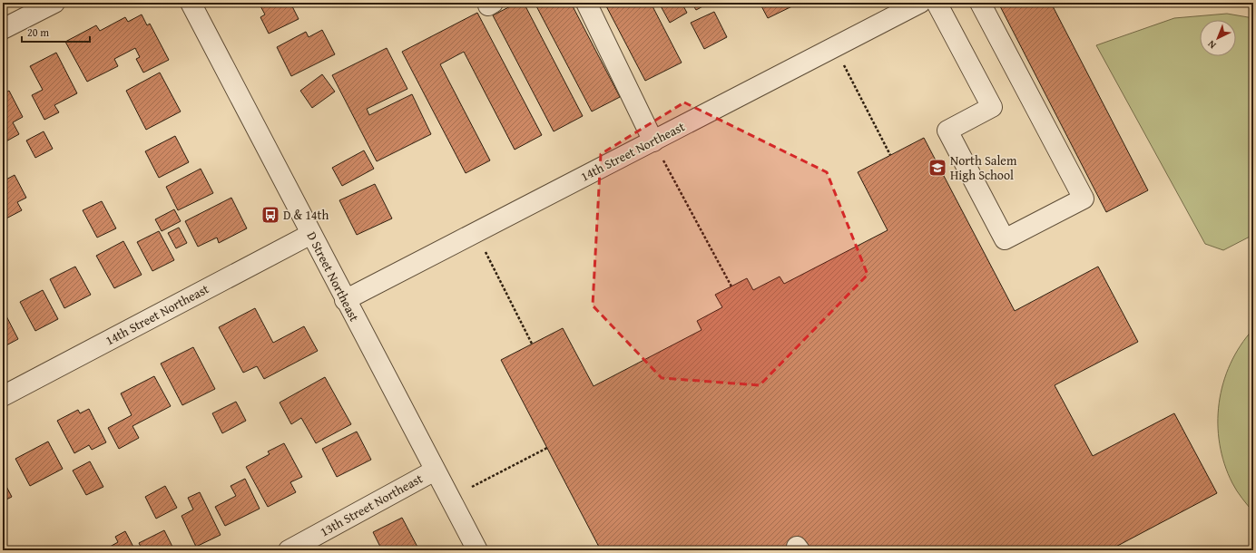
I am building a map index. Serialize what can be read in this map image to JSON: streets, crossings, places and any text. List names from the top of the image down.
{
  "streets": {
    "street": ["14th Street Northeast", "D Street Northeast", "13th Street Northeast"]
  },
  "crossings": [
    ["14th Street Northeast", "D Street Northeast"],
    ["D Street Northeast", "13th Street Northeast"]
  ],
  "places": {
    "school or university": ["North Salem High School"],
    "bus stop": ["D & 14th"]
  },
  "scale_bar": "20 m",
  "north": "bottom left"
}
